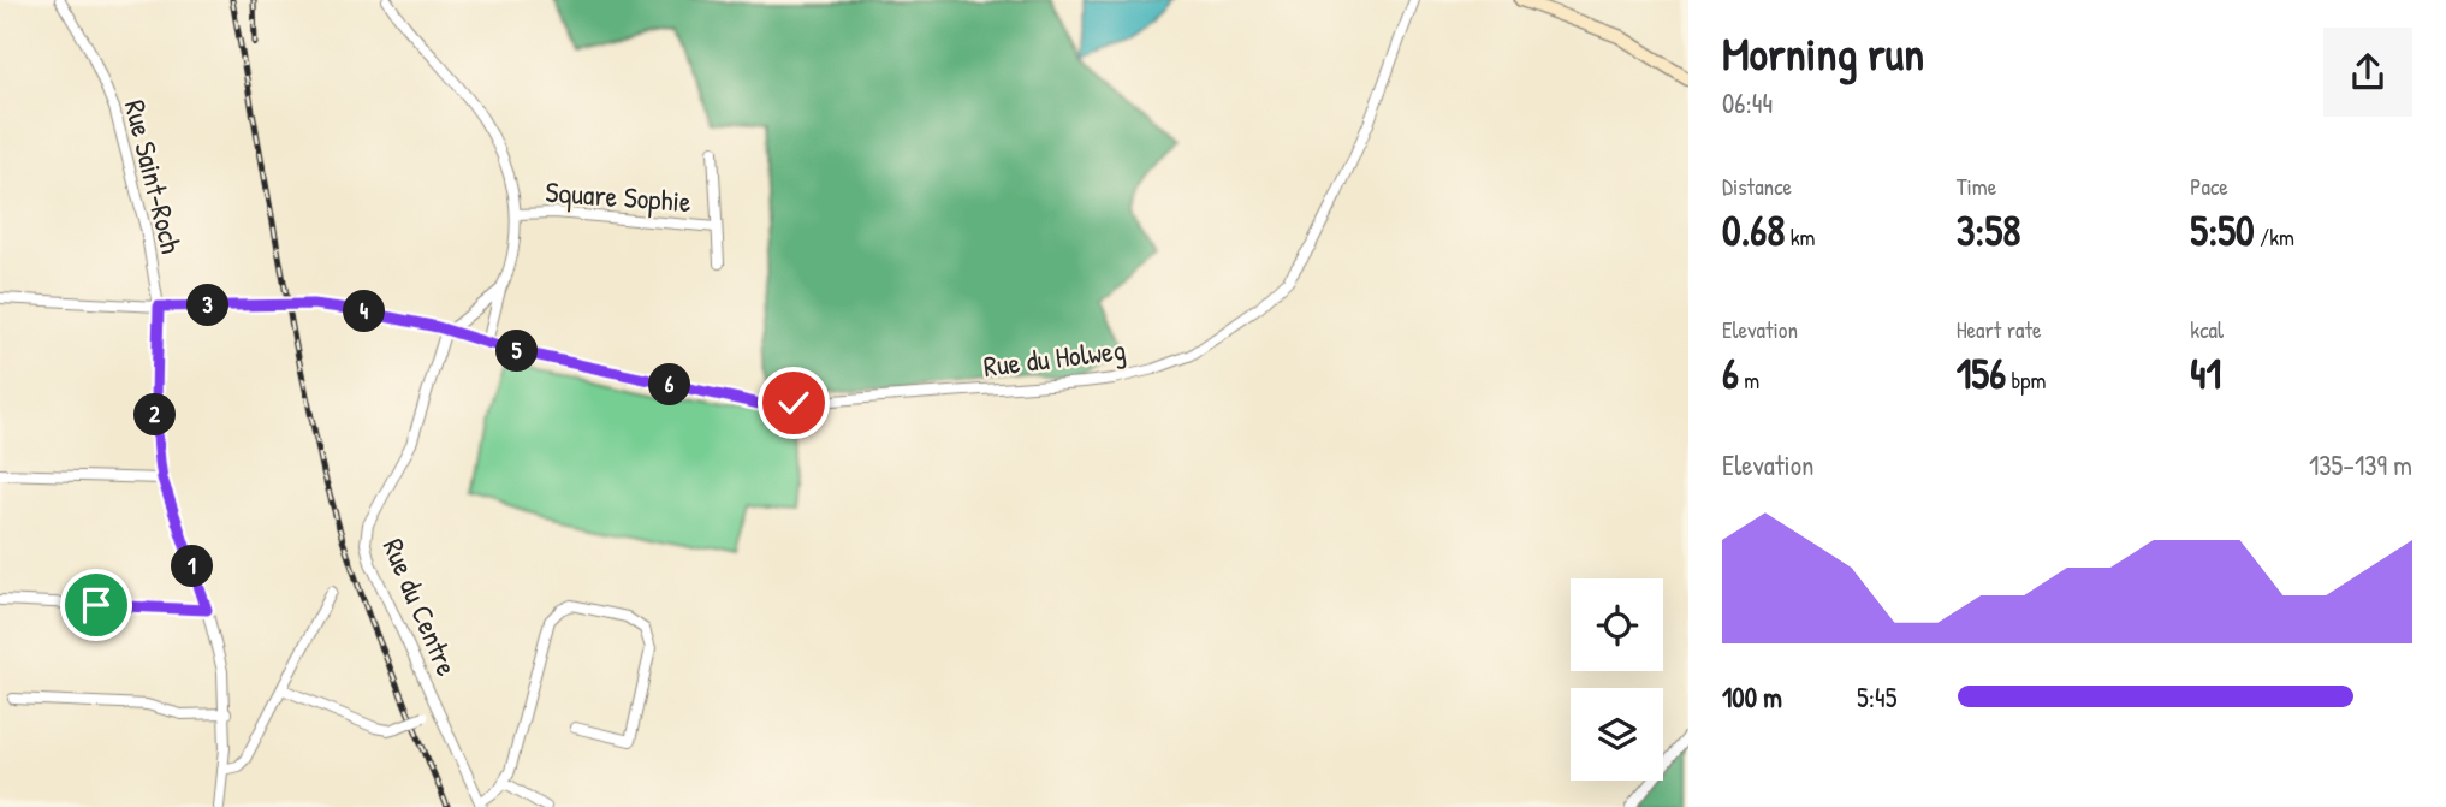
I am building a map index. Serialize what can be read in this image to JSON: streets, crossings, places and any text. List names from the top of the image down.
{
  "streets": {
    "street": [
      "Rue Saint-Roch",
      "Square Sophie",
      "Rue du Holweg",
      "Rue du Centre"
    ]
  },
  "crossings": [
    ["Rue Saint-Roch", "Rue du Holweg"],
    ["Rue du Holweg", "Rue du Centre"]
  ],
  "page": {
    "heading": ["Morning run", "06:44"],
    "stats": [
      ["Distance", "0.68 km"],
      ["Time", "3:58"],
      ["Pace", "5:50 /km"],
      ["Elevation", "6 m"],
      ["Heart rate", "156 bpm"],
      ["kcal", "41"]
    ],
    "pins": [
      "3",
      "4",
      "5",
      "6",
      "2",
      "1"
    ],
    "chart": ["Elevation", "135–139 m"],
    "list": [
      {
        "name": "100 m",
        "note": "5:45"
      }
    ]
  }
}
